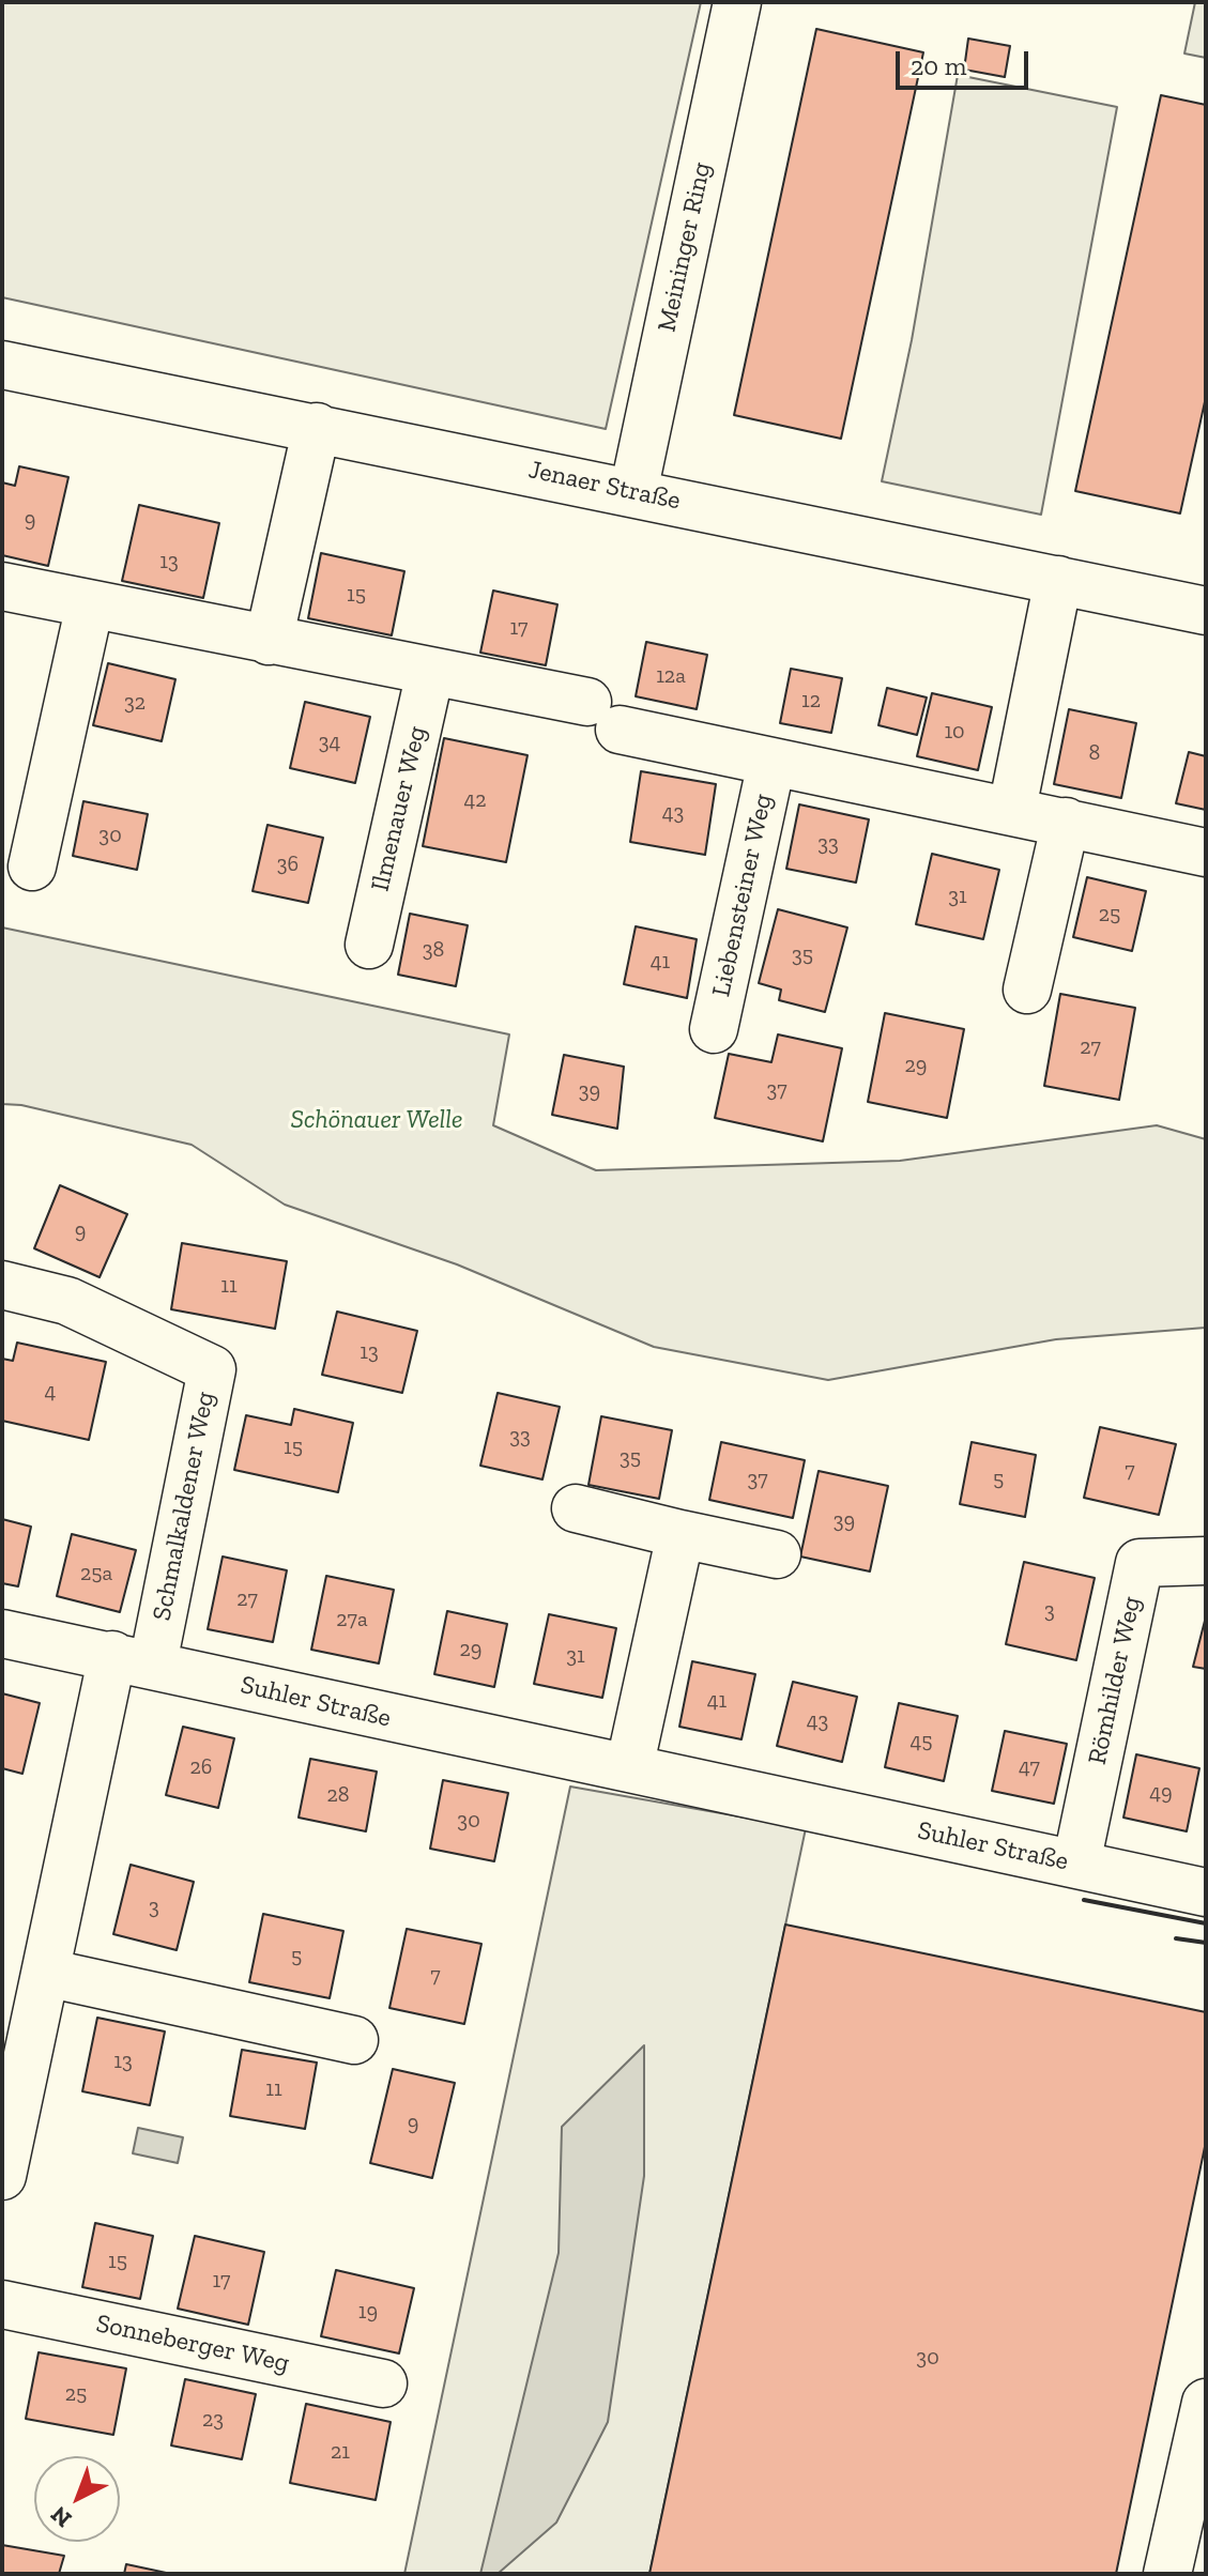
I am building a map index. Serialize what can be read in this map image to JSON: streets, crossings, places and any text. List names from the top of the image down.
{
  "streets": {
    "street": [
      "Meininger Ring",
      "Jenaer Straße",
      "Ilmenauer Weg",
      "Liebensteiner Weg",
      "Schmalkaldener Weg",
      "Römhilder Weg",
      "Suhler Straße",
      "Sonneberger Weg"
    ]
  },
  "crossings": [
    ["Meininger Ring", "Jenaer Straße"],
    ["Ilmenauer Weg", "Liebensteiner Weg"],
    ["Schmalkaldener Weg", "Suhler Straße"],
    ["Römhilder Weg", "Suhler Straße"]
  ],
  "parks": ["Schönauer Welle"],
  "house_numbers": [
    "9",
    "13",
    "15",
    "17",
    "12a",
    "12",
    "32",
    "10",
    "34",
    "8",
    "42",
    "43",
    "30",
    "33",
    "36",
    "31",
    "25",
    "38",
    "35",
    "41",
    "27",
    "29",
    "37",
    "39",
    "9",
    "11",
    "13",
    "4",
    "33",
    "15",
    "35",
    "7",
    "37",
    "5",
    "39",
    "25a",
    "27",
    "3",
    "27a",
    "29",
    "31",
    "41",
    "43",
    "45",
    "26",
    "47",
    "49",
    "28",
    "30",
    "3",
    "5",
    "7",
    "13",
    "11",
    "9",
    "15",
    "17",
    "19",
    "30",
    "25",
    "23",
    "21"
  ],
  "scale_bar": "20 m",
  "north": "bottom left"
}
